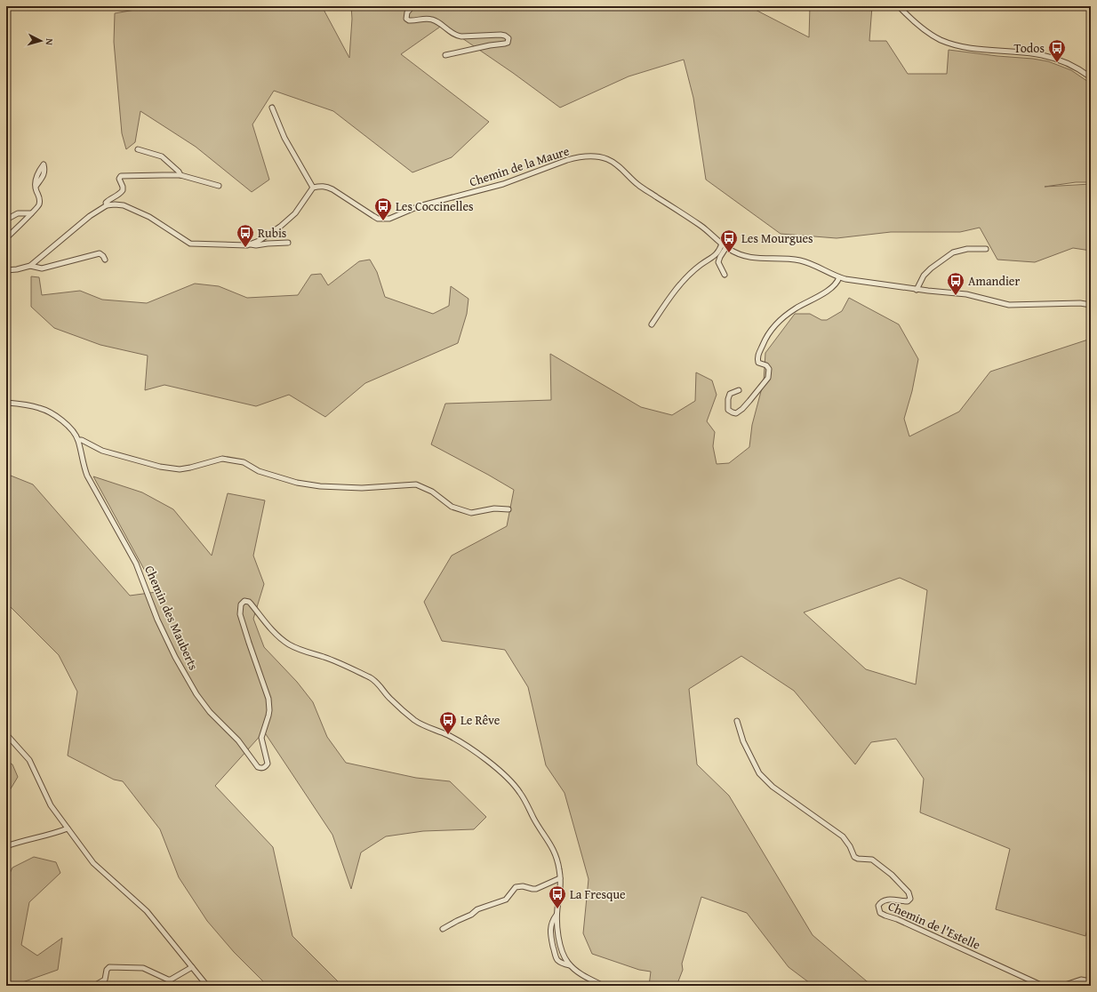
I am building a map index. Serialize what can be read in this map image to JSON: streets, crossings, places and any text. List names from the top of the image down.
{
  "streets": {
    "street": ["Chemin de la Maure", "Chemin des Mauberts", "Chemin de l'Estelle"]
  },
  "places": {
    "bus stop": [
      "Todos",
      "Les Coccinelles",
      "Rubis",
      "Les Mourgues",
      "Amandier",
      "Le Rêve",
      "La Fresque"
    ]
  },
  "north": "right"
}
